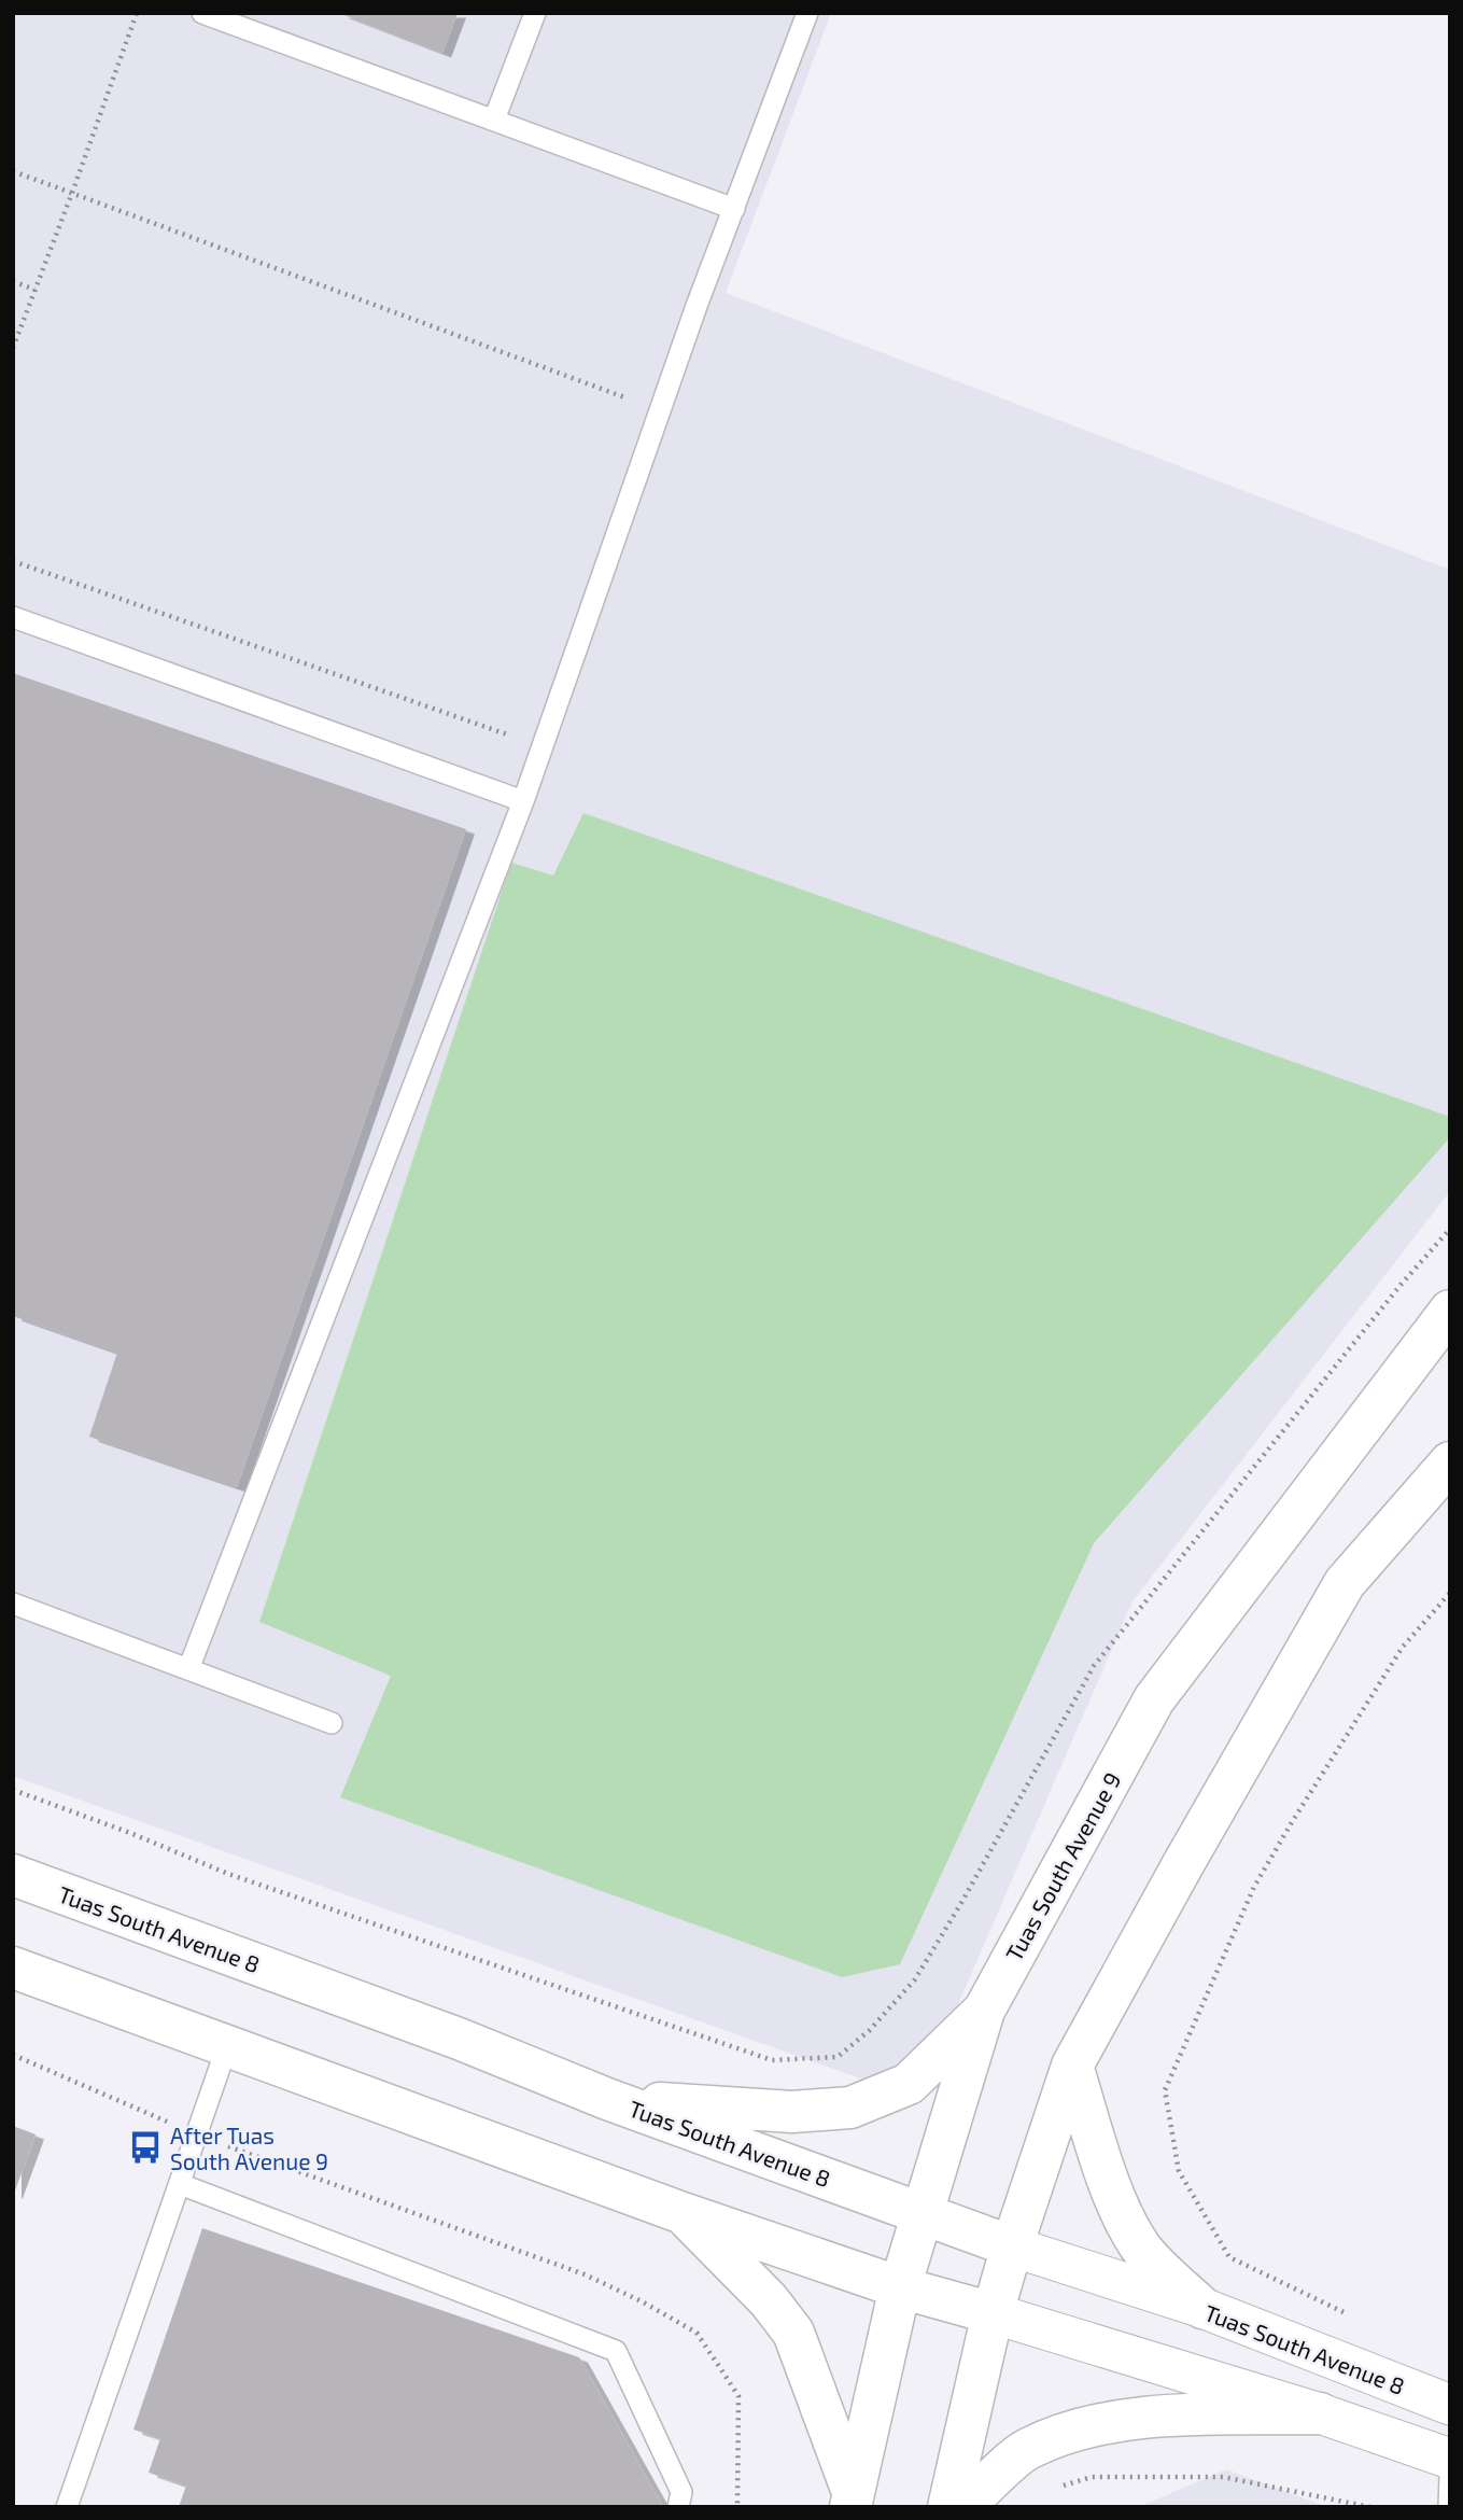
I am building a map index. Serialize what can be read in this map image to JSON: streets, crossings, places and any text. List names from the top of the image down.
{
  "streets": {
    "street": ["Tuas South Avenue 9", "Tuas South Avenue 8"]
  },
  "crossings": [
    ["Tuas South Avenue 9", "Tuas South Avenue 8"]
  ],
  "places": {
    "bus stop": ["After Tuas South Avenue 9"]
  }
}
